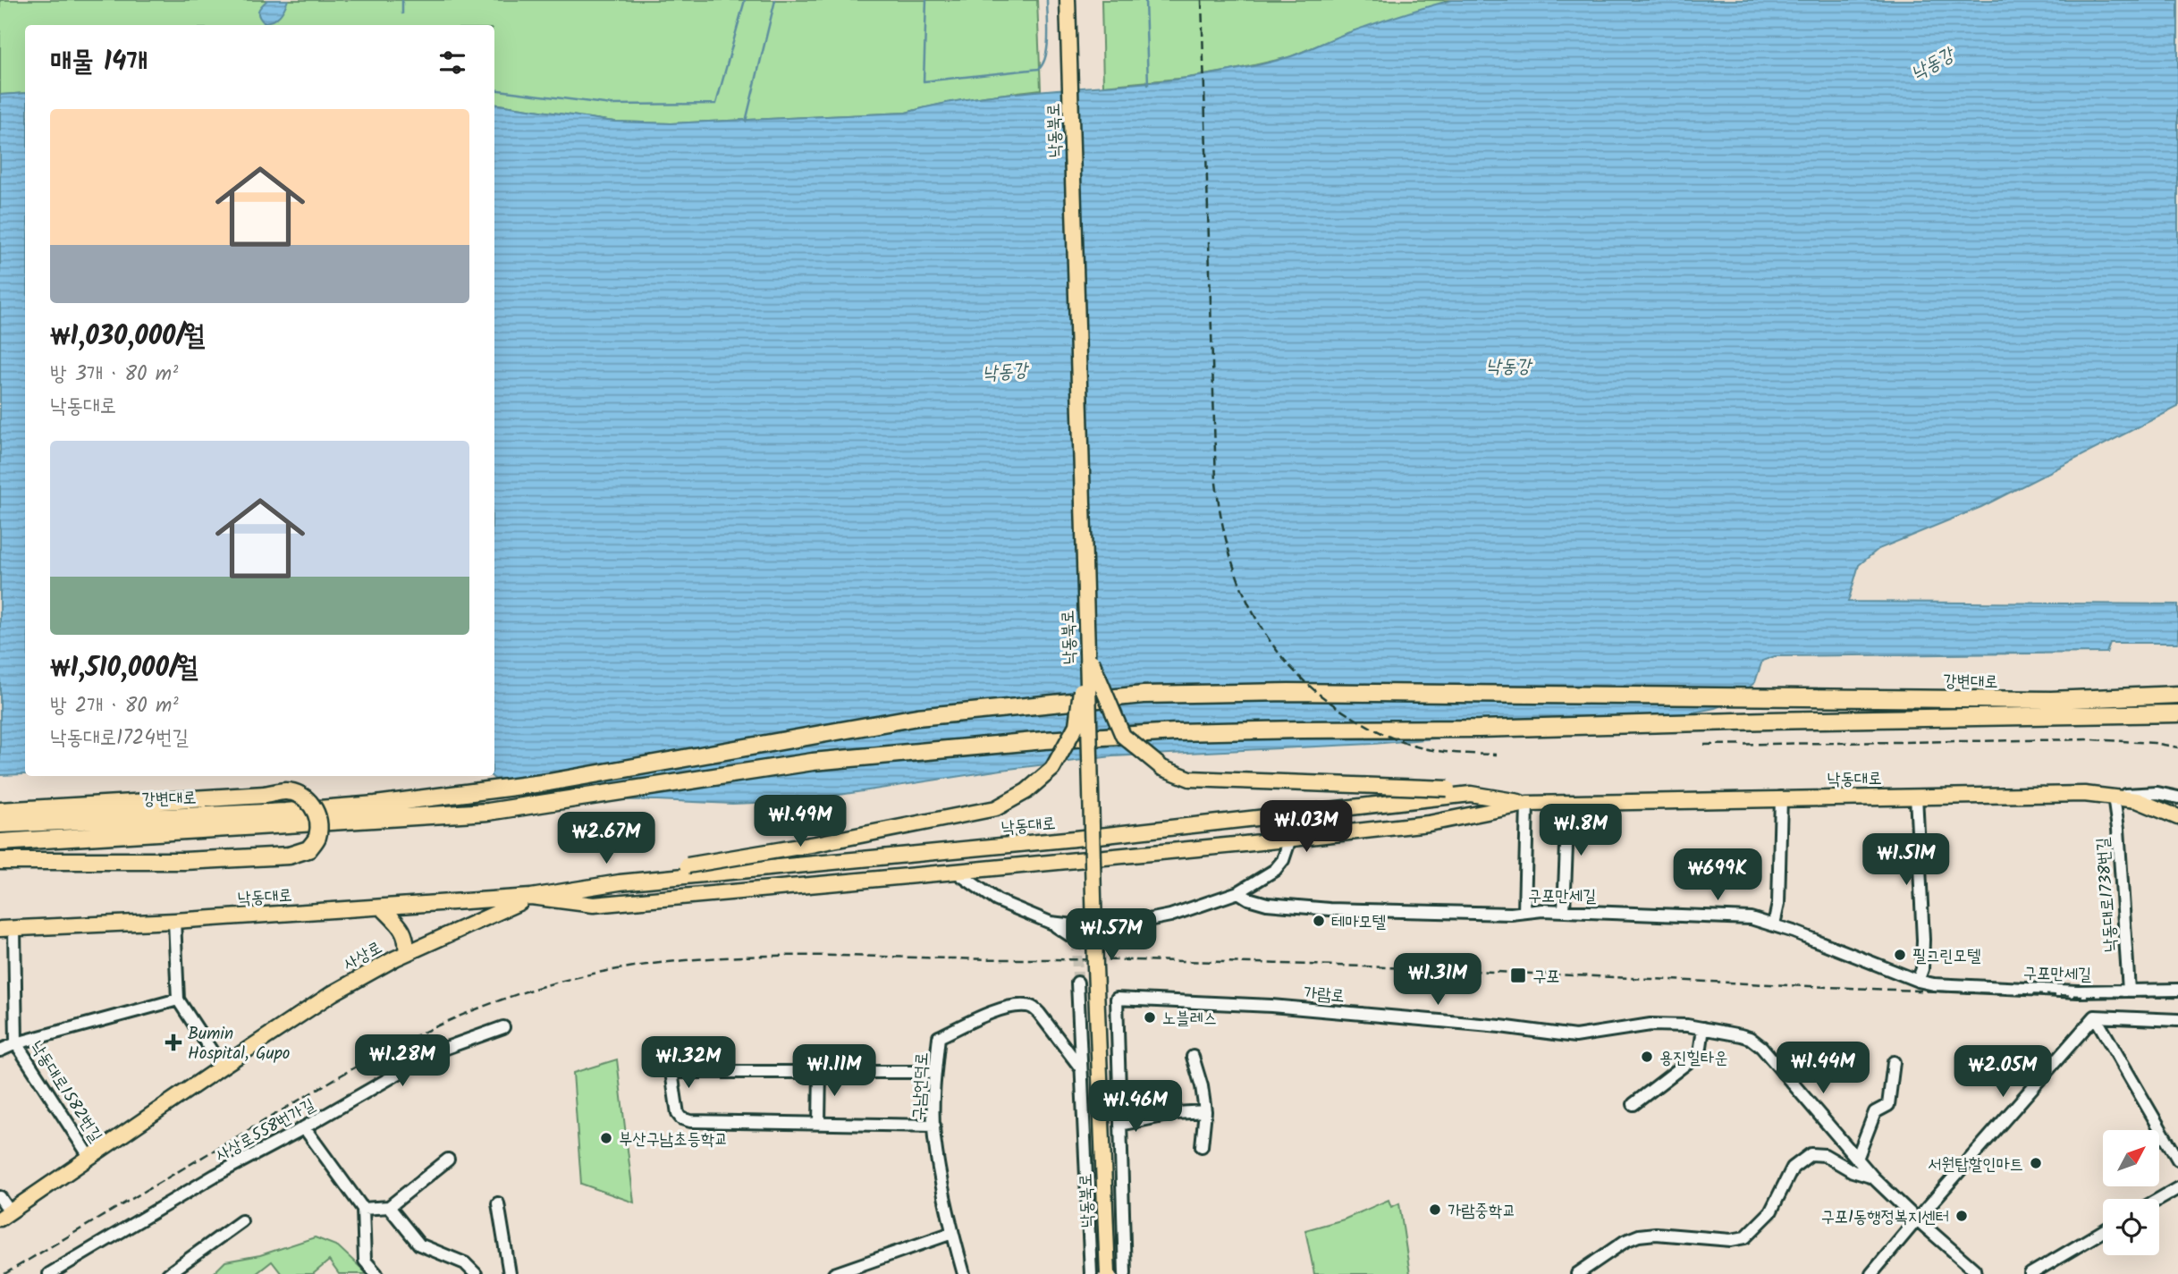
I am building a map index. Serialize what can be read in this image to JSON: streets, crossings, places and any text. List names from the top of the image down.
{
  "streets": {
    "highway": ["강변대로"],
    "main road": ["낙동북로", "낙동대로", "사상로"],
    "street": [
      "구포만세길",
      "낙동대로1738번길",
      "가람로",
      "구남언덕로",
      "낙동대로1582번길",
      "사상로558번가길"
    ]
  },
  "crossings": [
    ["낙동대로", "낙동대로1738번길"],
    ["낙동대로", "사상로"],
    ["낙동대로", "낙동대로1582번길"],
    ["구포만세길", "낙동대로1738번길"],
    ["사상로", "낙동대로1582번길"]
  ],
  "water": ["낙동강"],
  "places": {
    "other": [
      "테마모텔",
      "필그린모텔",
      "노블레스",
      "용진힐타운",
      "부산구남초등학교",
      "서원탑할인마트",
      "가람중학교",
      "구포1동행정복지센터"
    ],
    "transit": ["구포"],
    "health": ["Bumin Hospital, Gupo"]
  },
  "north": "top right",
  "page": {
    "heading": "매물 14개",
    "list": [
      {
        "name": "₩1,030,000/월",
        "note": "방 3개 · 80 m² · 낙동대로"
      },
      {
        "name": "₩1,510,000/월",
        "note": "방 2개 · 80 m² · 낙동대로1724번길"
      }
    ],
    "price": [
      "₩1.49M",
      "₩1.03M",
      "₩1.8M",
      "₩2.67M",
      "₩1.51M",
      "₩699K",
      "₩1.57M",
      "₩1.31M",
      "₩1.28M",
      "₩1.32M",
      "₩1.44M",
      "₩1.11M",
      "₩2.05M",
      "₩1.46M"
    ]
  }
}
